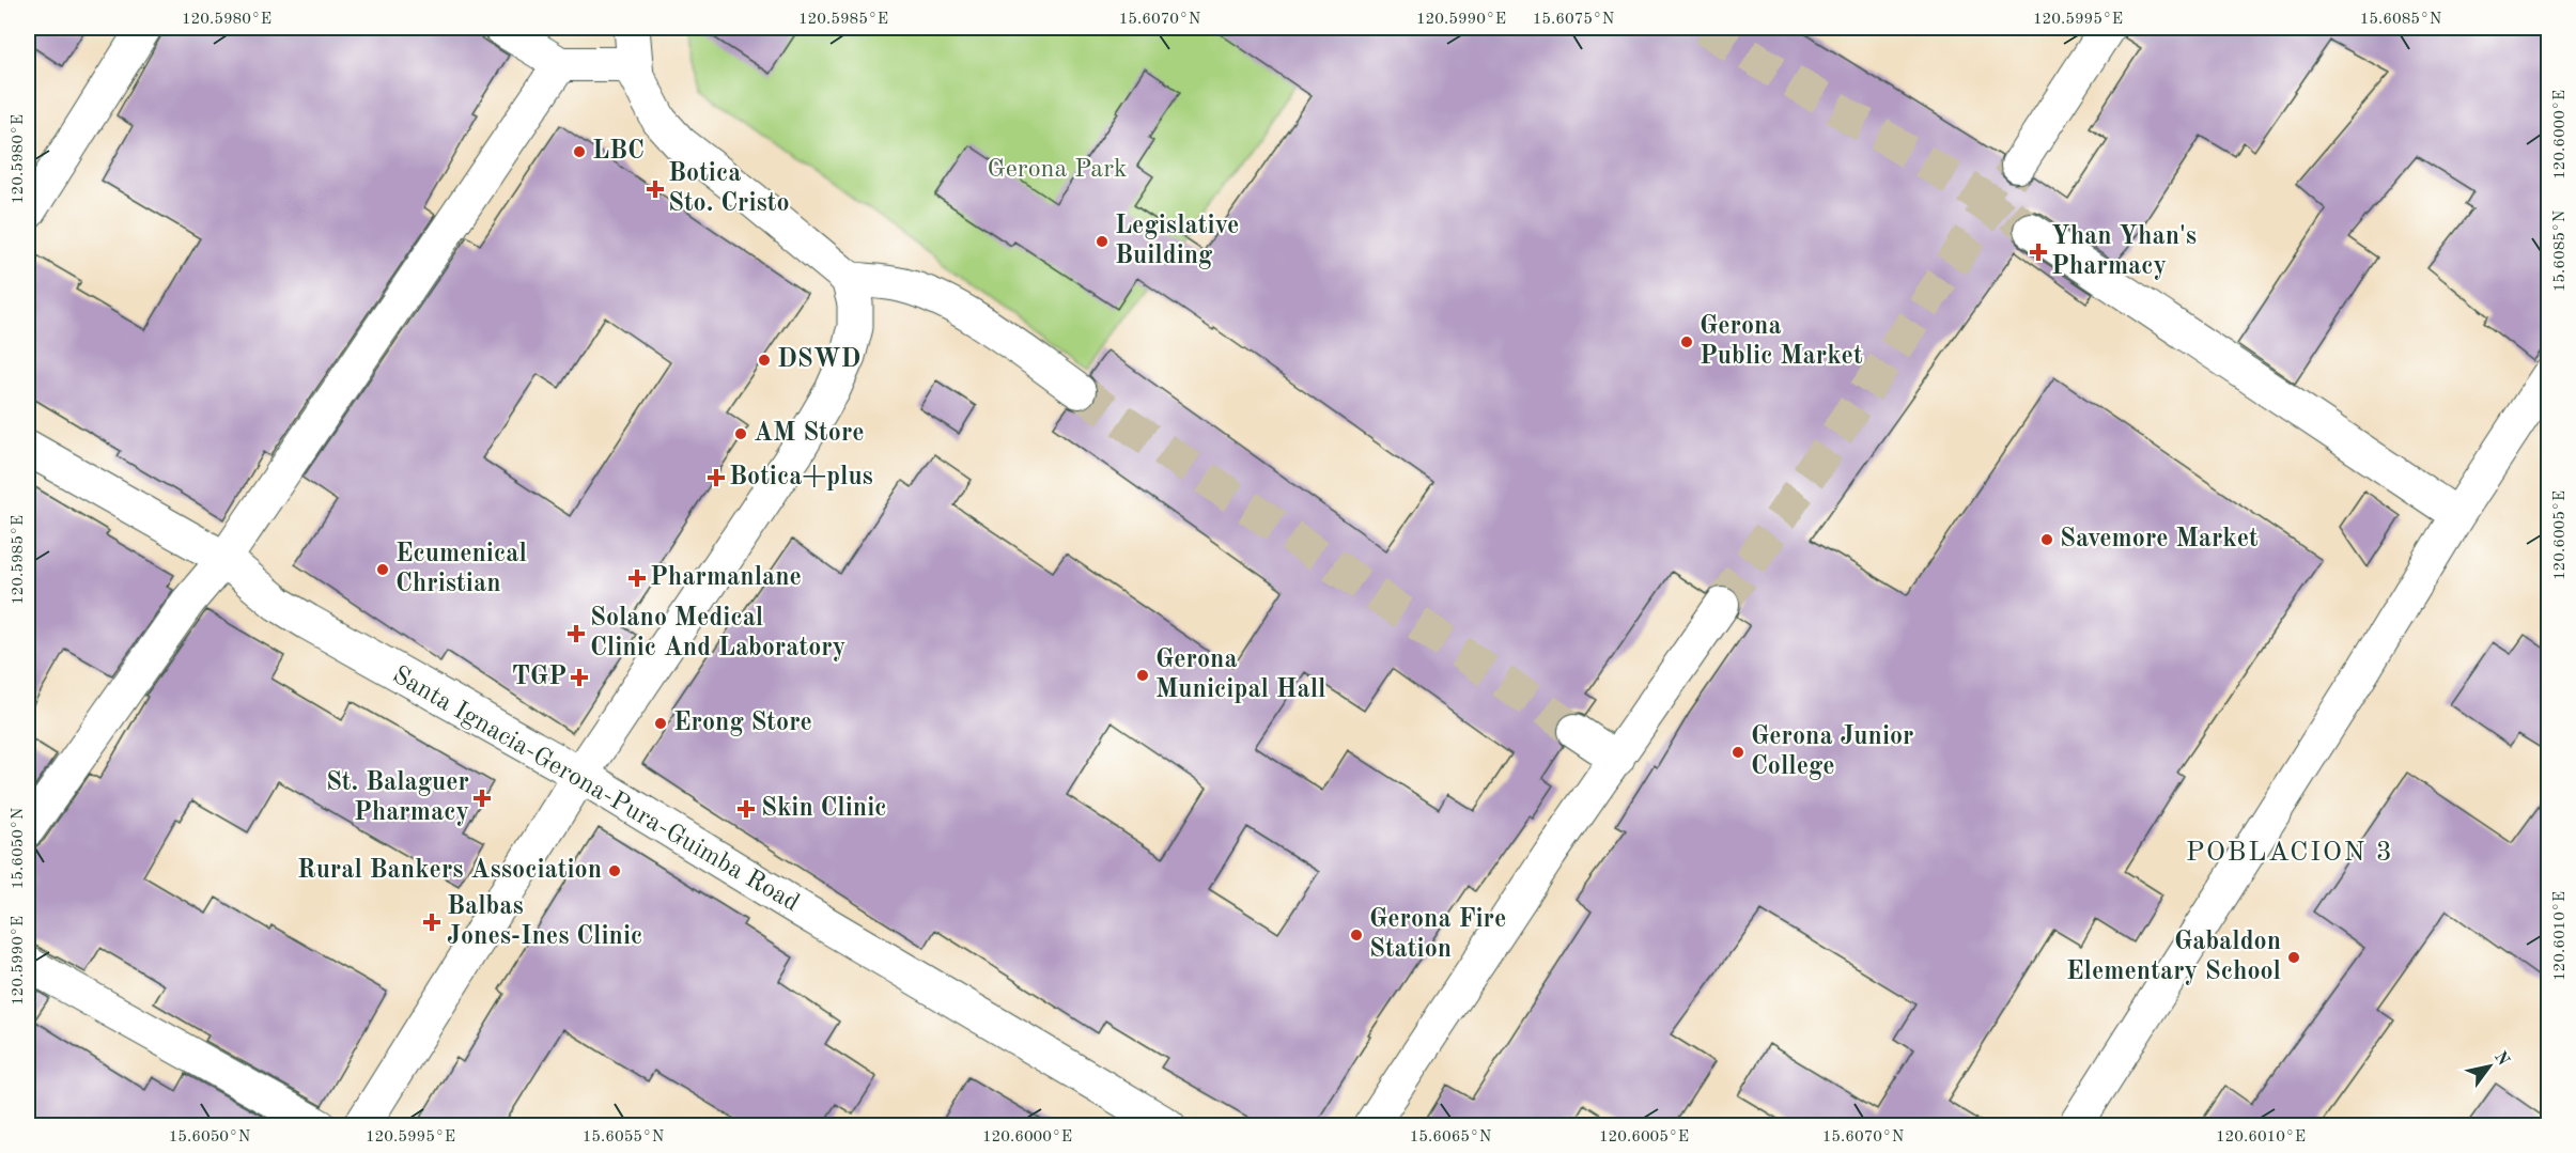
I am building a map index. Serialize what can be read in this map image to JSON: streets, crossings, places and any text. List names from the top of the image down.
{
  "streets": {
    "main road": ["Santa Ignacia-Gerona-Pura-Guimba Road"]
  },
  "districts": ["POBLACION 3"],
  "parks": ["Gerona Park"],
  "places": {
    "other": [
      "LBC",
      "Legislative Building",
      "Gerona Public Market",
      "DSWD",
      "AM Store",
      "Savemore Market",
      "Ecumenical Christian",
      "Gerona Municipal Hall",
      "Erong Store",
      "Gerona Junior College",
      "Rural Bankers Association",
      "Gerona Fire Station",
      "Gabaldon Elementary School"
    ],
    "health": [
      "Botica Sto. Cristo",
      "Yhan Yhan's Pharmacy",
      "Botica+plus",
      "Pharmanlane",
      "Solano Medical Clinic And Laboratory",
      "TGP",
      "St. Balaguer Pharmacy",
      "Skin Clinic",
      "Balbas Jones-Ines Clinic"
    ]
  },
  "north": "top right",
  "coordinates": [
    "120.5980°E",
    "120.5985°E",
    "15.6070°N",
    "120.5990°E",
    "15.6075°N",
    "120.5995°E",
    "15.6085°N",
    "120.6000°E",
    "120.6005°E",
    "15.6050°N",
    "120.6010°E",
    "15.6055°N",
    "15.6065°N"
  ]
}
